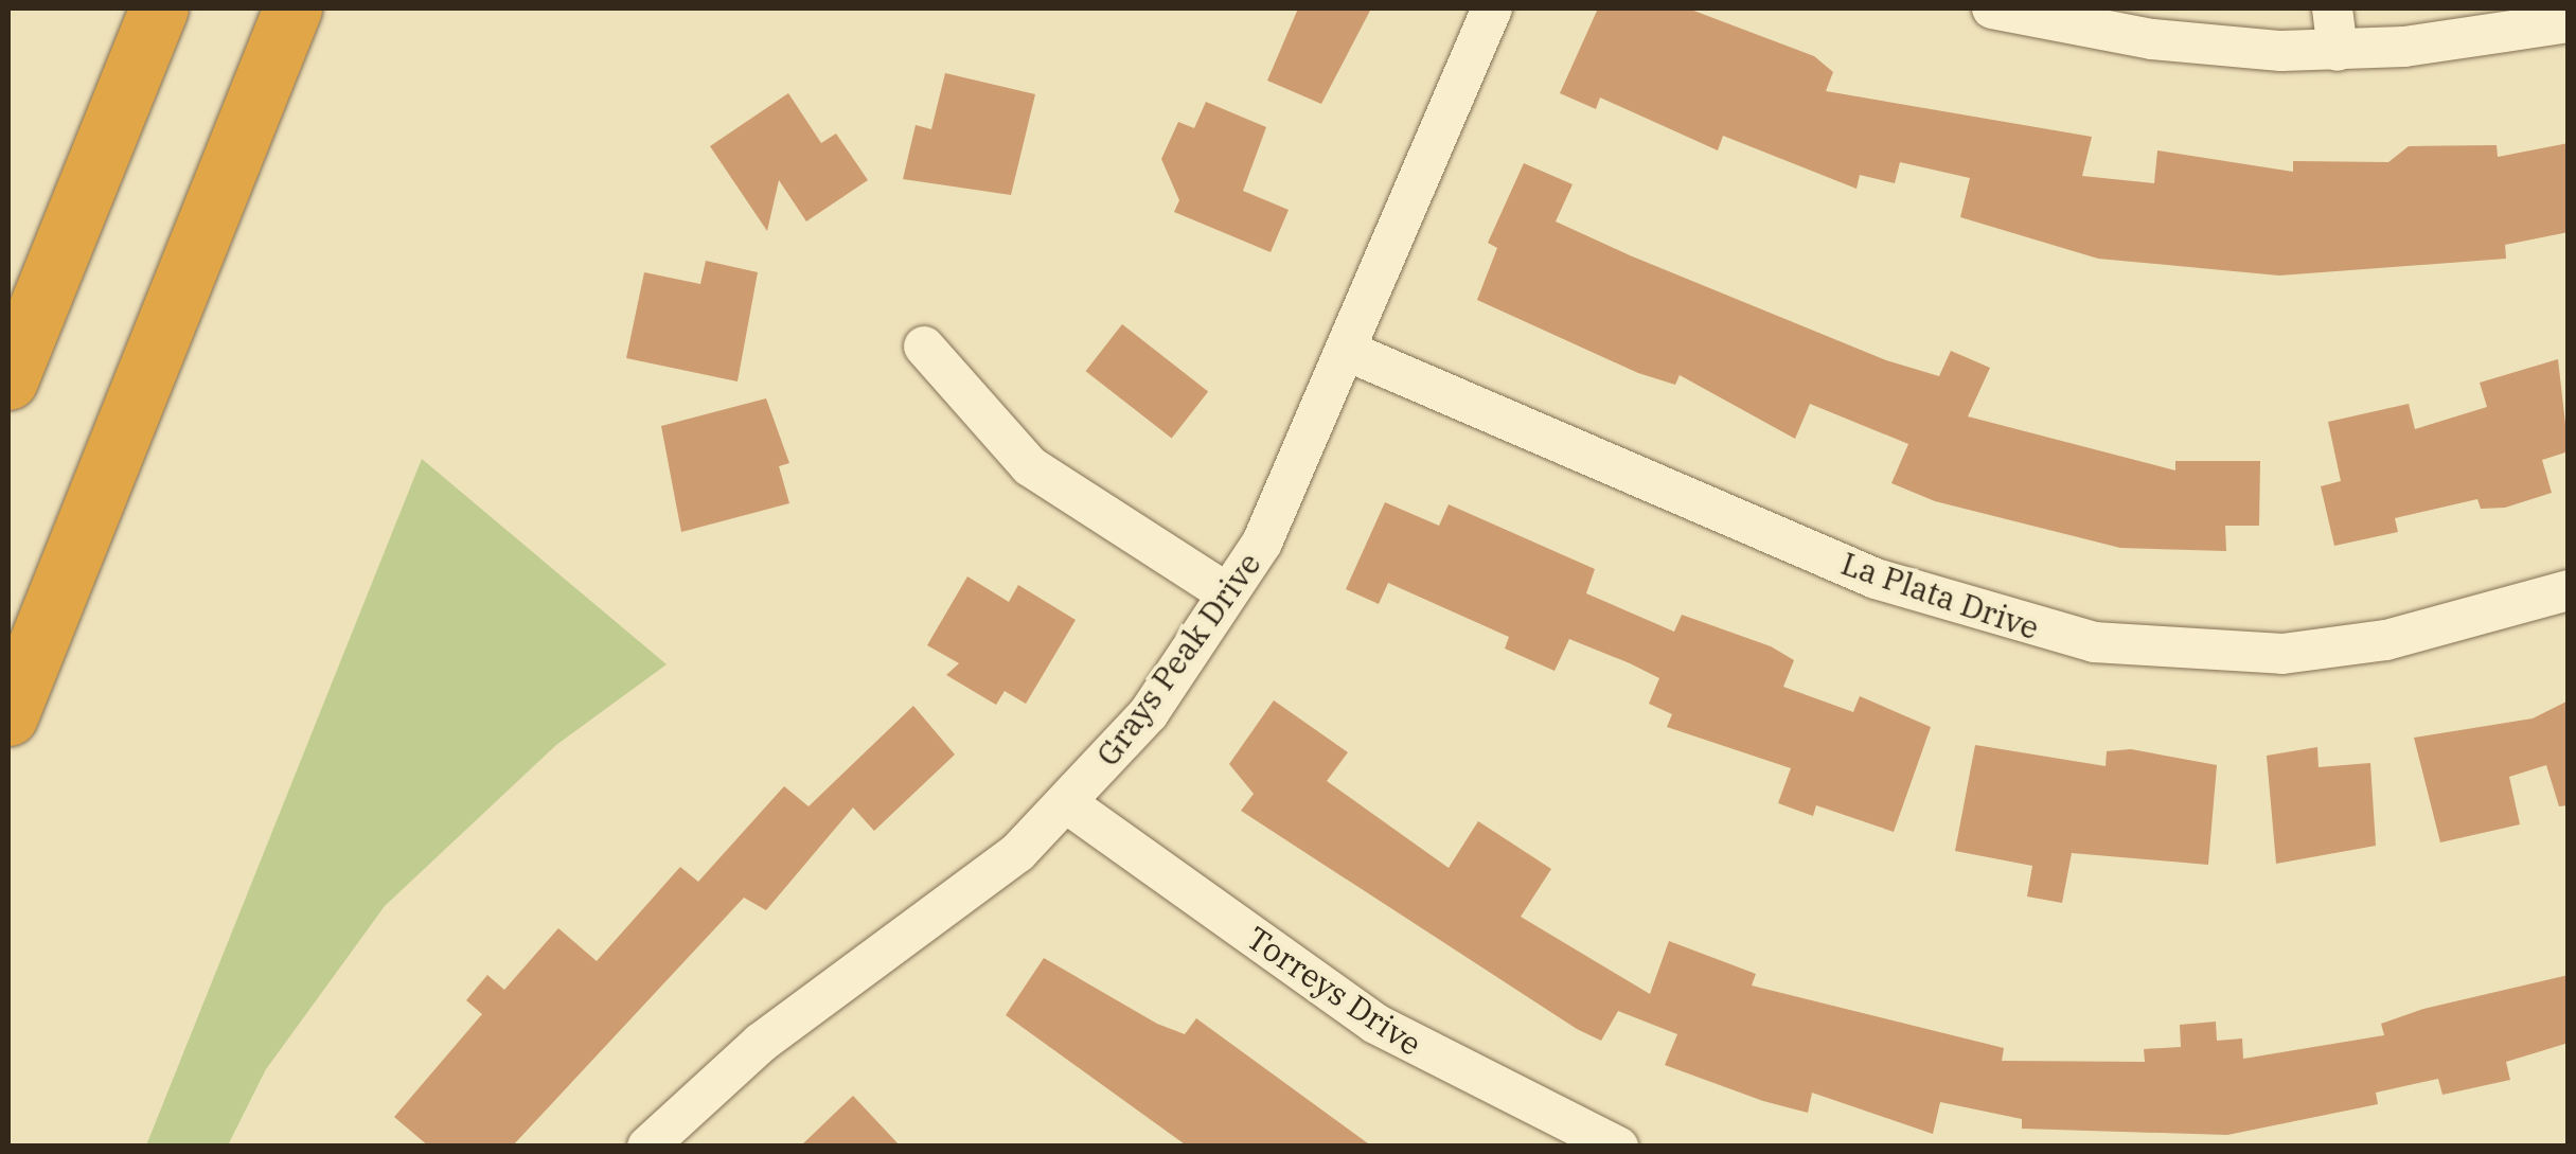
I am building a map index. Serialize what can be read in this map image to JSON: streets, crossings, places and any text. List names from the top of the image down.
{
  "streets": {
    "street": ["La Plata Drive", "Grays Peak Drive", "Torreys Drive"]
  },
  "crossings": [
    ["La Plata Drive", "Grays Peak Drive"],
    ["Grays Peak Drive", "Torreys Drive"]
  ]
}
